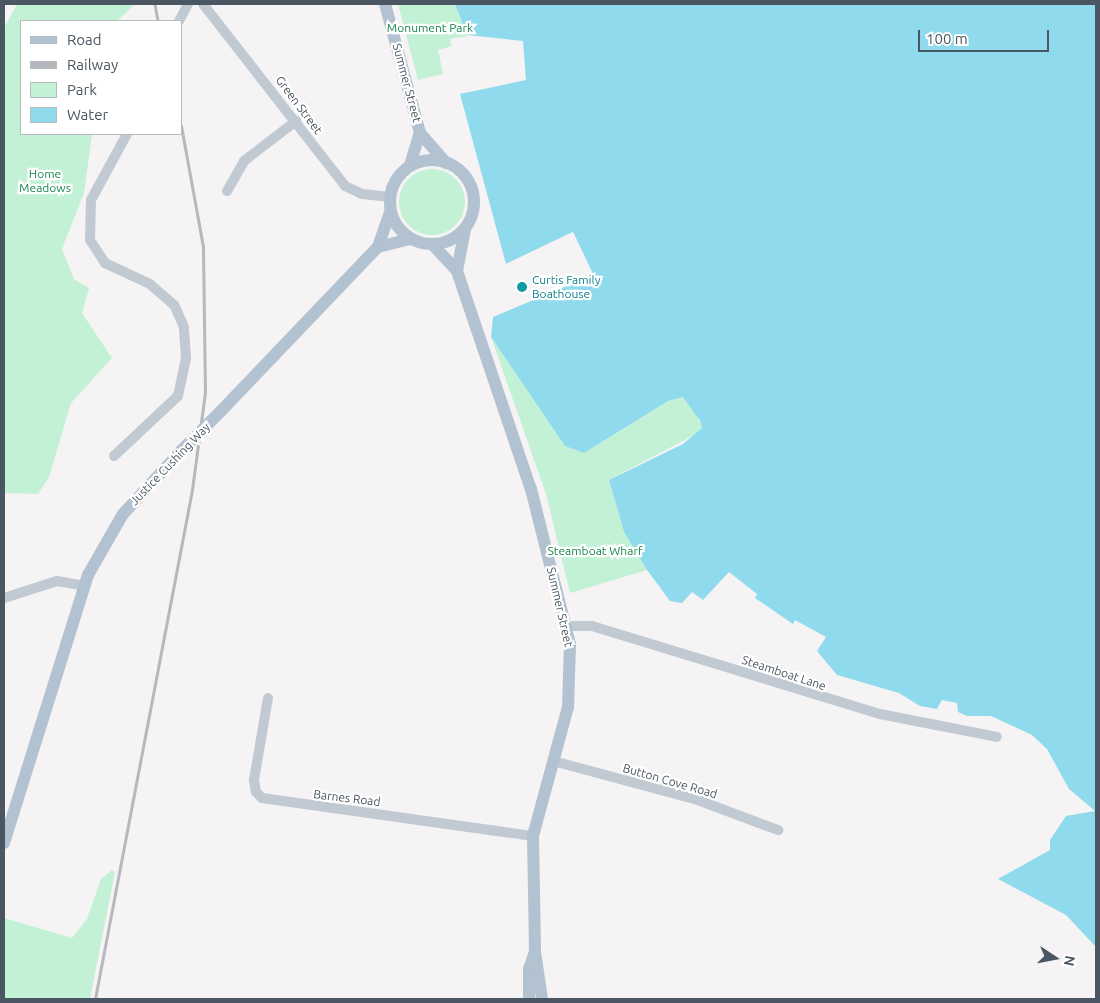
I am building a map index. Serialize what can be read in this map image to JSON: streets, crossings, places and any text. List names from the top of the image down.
{
  "streets": {
    "main road": ["Summer Street", "Justice Cushing Way"],
    "street": [
      "Green Street",
      "Steamboat Lane",
      "Button Cove Road",
      "Barnes Road"
    ]
  },
  "crossings": [
    ["Summer Street", "Green Street"],
    ["Summer Street", "Justice Cushing Way"],
    ["Summer Street", "Steamboat Lane"],
    ["Summer Street", "Button Cove Road"],
    ["Summer Street", "Barnes Road"],
    ["Green Street", "Justice Cushing Way"]
  ],
  "parks": ["Monument Park", "Home Meadows", "Steamboat Wharf"],
  "places": ["Curtis Family Boathouse"],
  "legend": [
    "Road",
    "Railway",
    "Park",
    "Water"
  ],
  "scale_bar": "100 m",
  "north": "right"
}
